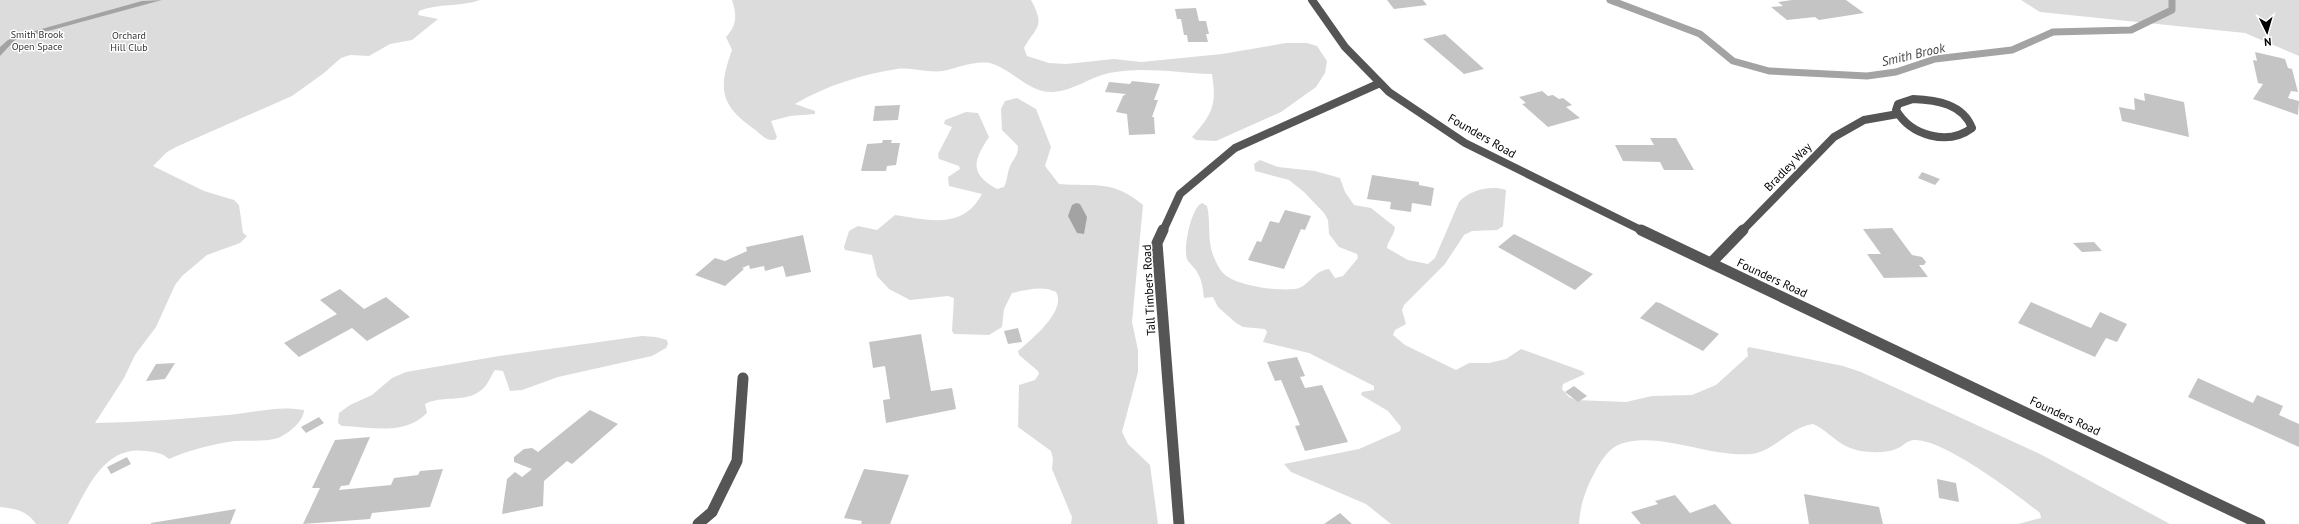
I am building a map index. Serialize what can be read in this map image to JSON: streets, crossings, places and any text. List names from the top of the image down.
{
  "streets": {
    "street": ["Founders Road", "Bradley Way", "Tall Timbers Road"]
  },
  "crossings": [
    ["Founders Road", "Bradley Way"],
    ["Founders Road", "Tall Timbers Road"]
  ],
  "water": ["Smith Brook"],
  "parks": ["Smith Brook Open Space", "Orchard Hill Club"],
  "north": "bottom"
}
